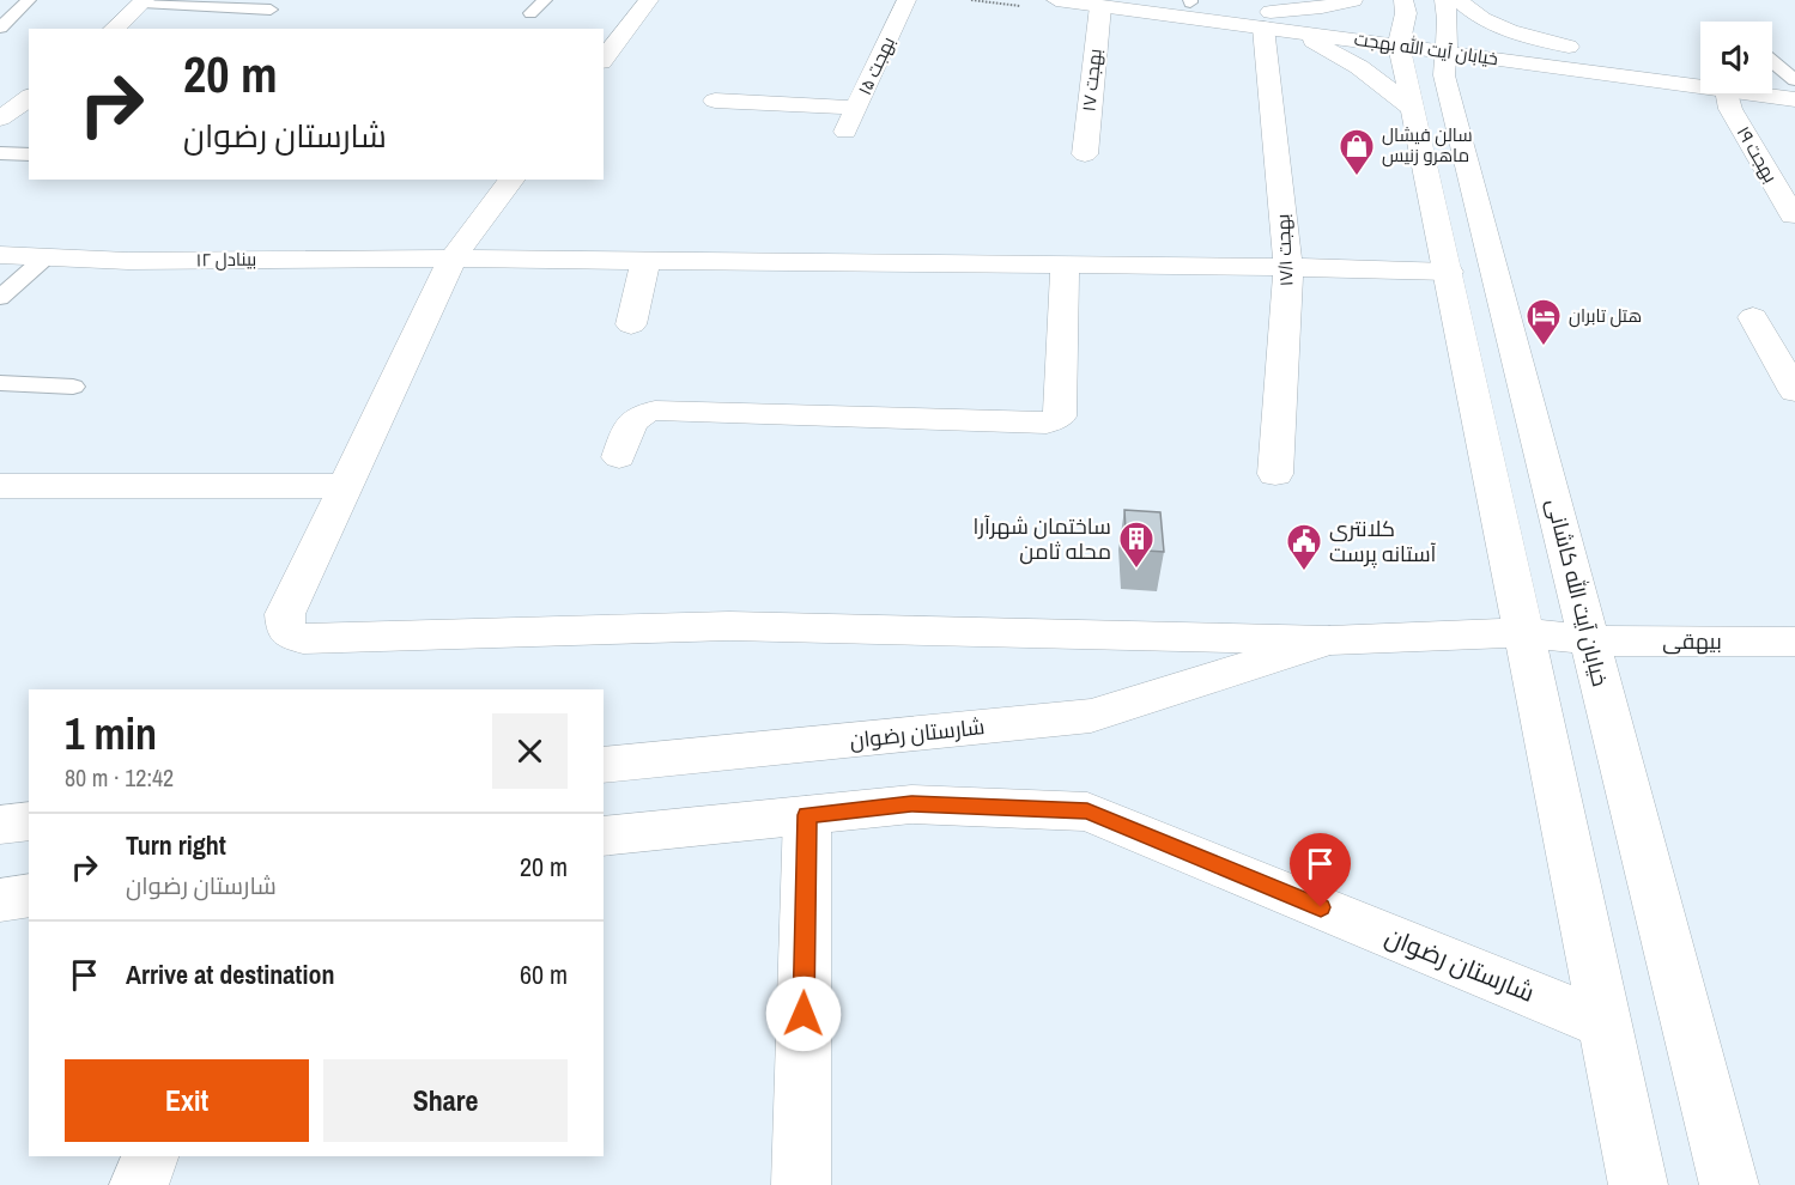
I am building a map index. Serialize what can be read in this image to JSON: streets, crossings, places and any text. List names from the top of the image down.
{
  "streets": {
    "street": [
      "خیابان آیت الله بهجت",
      "بهجت ۱۵",
      "بهجت ۱۷",
      "بهجت ۱۹",
      "بهجت ۱۷/۱",
      "بینادل ۱۲",
      "خیابان آیت الله کاشانی",
      "بیهقی",
      "شارستان رضوان"
    ]
  },
  "crossings": [
    ["خیابان آیت الله بهجت", "بهجت ۱۷"],
    ["خیابان آیت الله بهجت", "بهجت ۱۷/۱"],
    ["خیابان آیت الله بهجت", "خیابان آیت الله کاشانی"],
    ["بهجت ۱۷/۱", "بینادل ۱۲"],
    ["خیابان آیت الله کاشانی", "بیهقی"],
    ["بیهقی", "شارستان رضوان"]
  ],
  "places": {
    "shop": ["سالن فیشال ماهرو زنیس"],
    "hotel": ["هتل تابران"],
    "building": ["ساختمان شهرآرا محله ثامن"],
    "public building": ["کلانتری آستانه پرست"]
  },
  "page": {
    "turn": ["20 m", "شارستان رضوان"],
    "heading": ["1 min", "80 m · 12:42"],
    "list": [
      {
        "name": "Turn right",
        "note": "شارستان رضوان",
        "value": "20 m"
      },
      {
        "name": "Arrive at destination",
        "value": "60 m"
      }
    ],
    "buttons": ["Exit", "Share"]
  }
}
